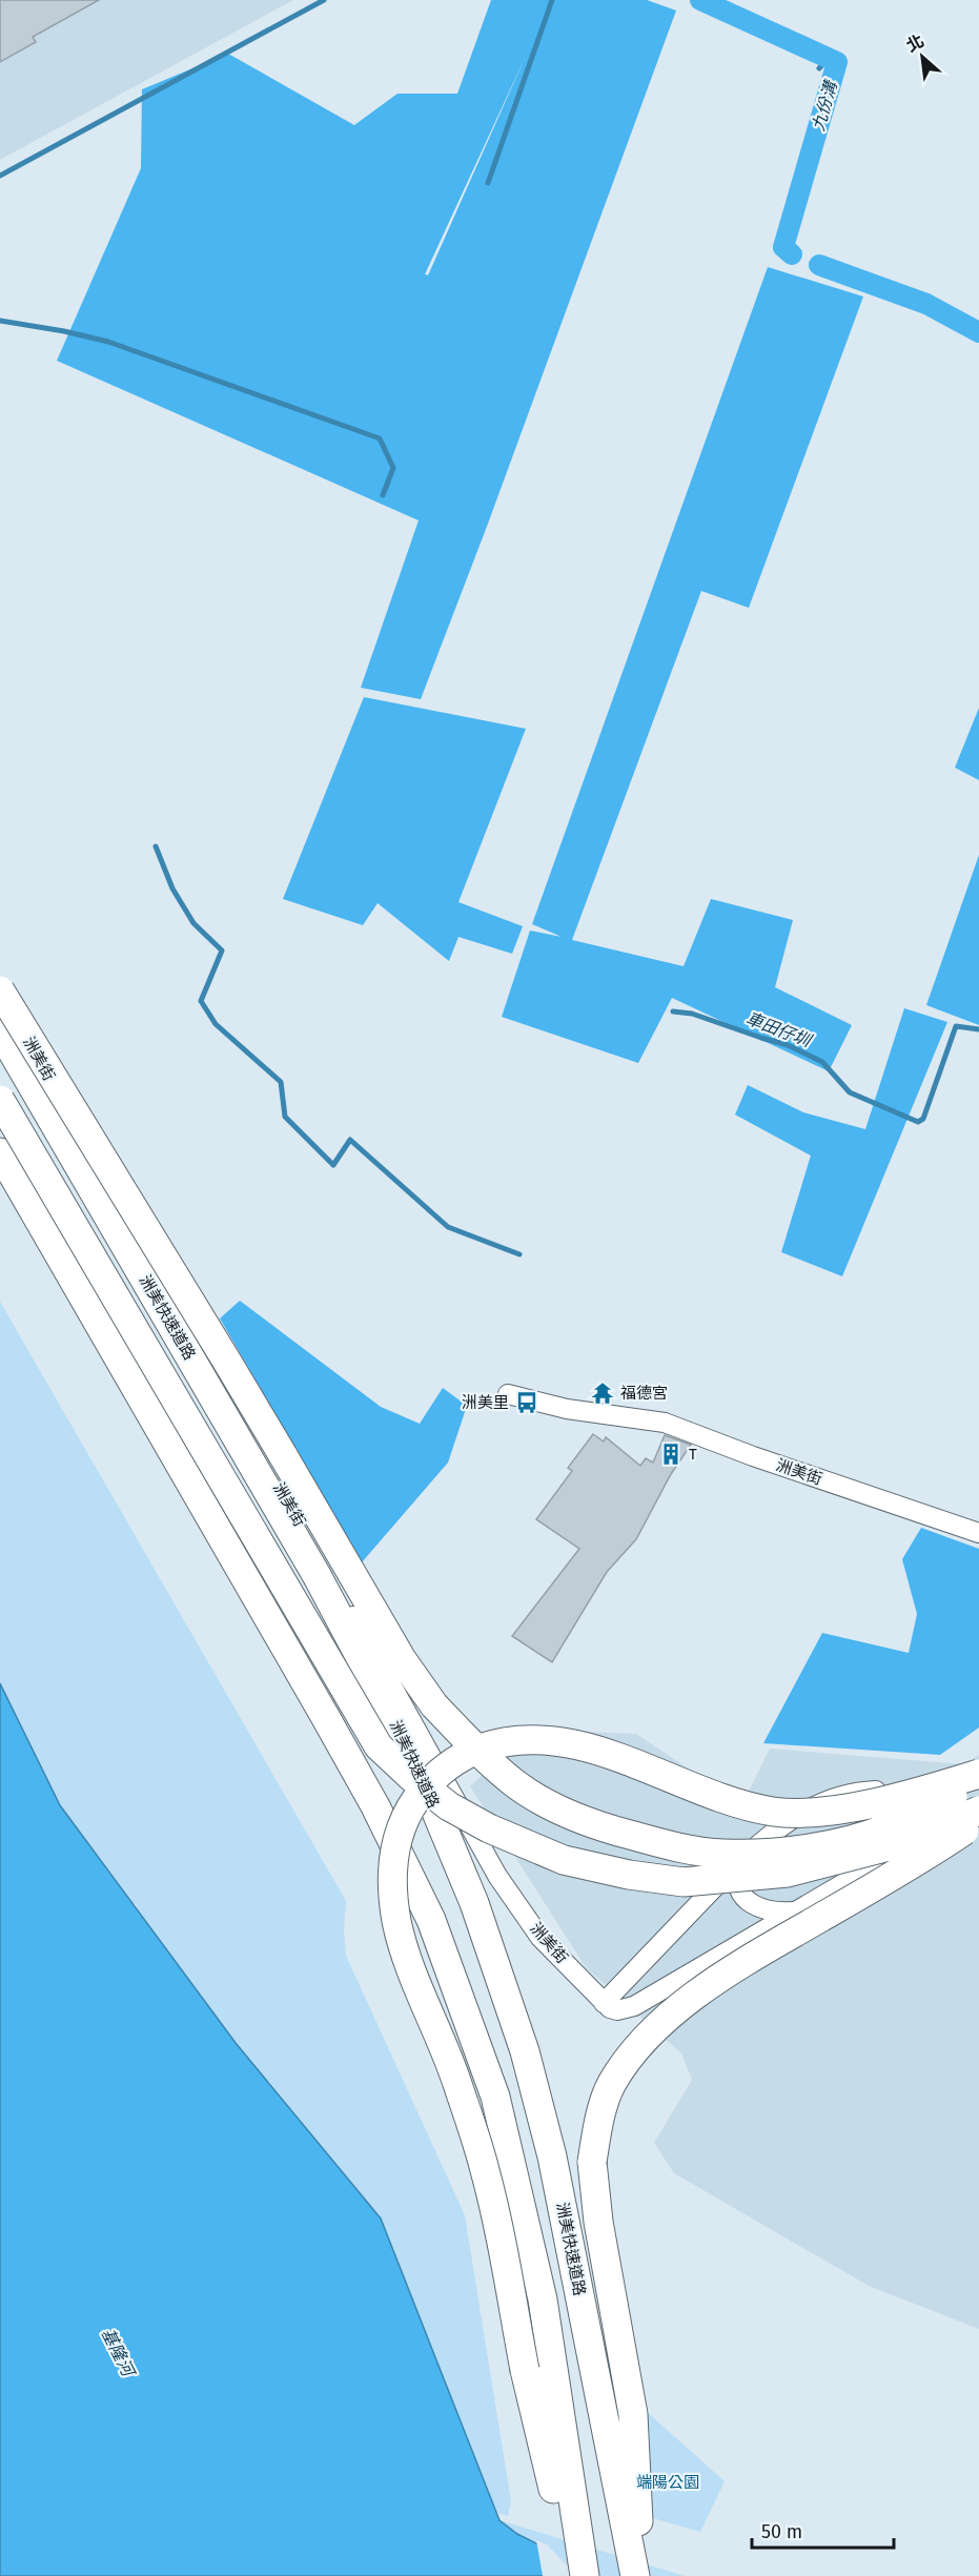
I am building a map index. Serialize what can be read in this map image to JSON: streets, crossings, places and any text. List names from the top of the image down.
{
  "streets": {
    "highway": ["洲美快速道路"],
    "street": ["洲美街"]
  },
  "water": ["九份溝", "車田仔圳", "基隆河"],
  "parks": ["端陽公園"],
  "places": {
    "temple": ["福德宮"],
    "bus stop": ["洲美里"],
    "building": ["T"]
  },
  "scale_bar": "50 m",
  "north": "top left"
}
